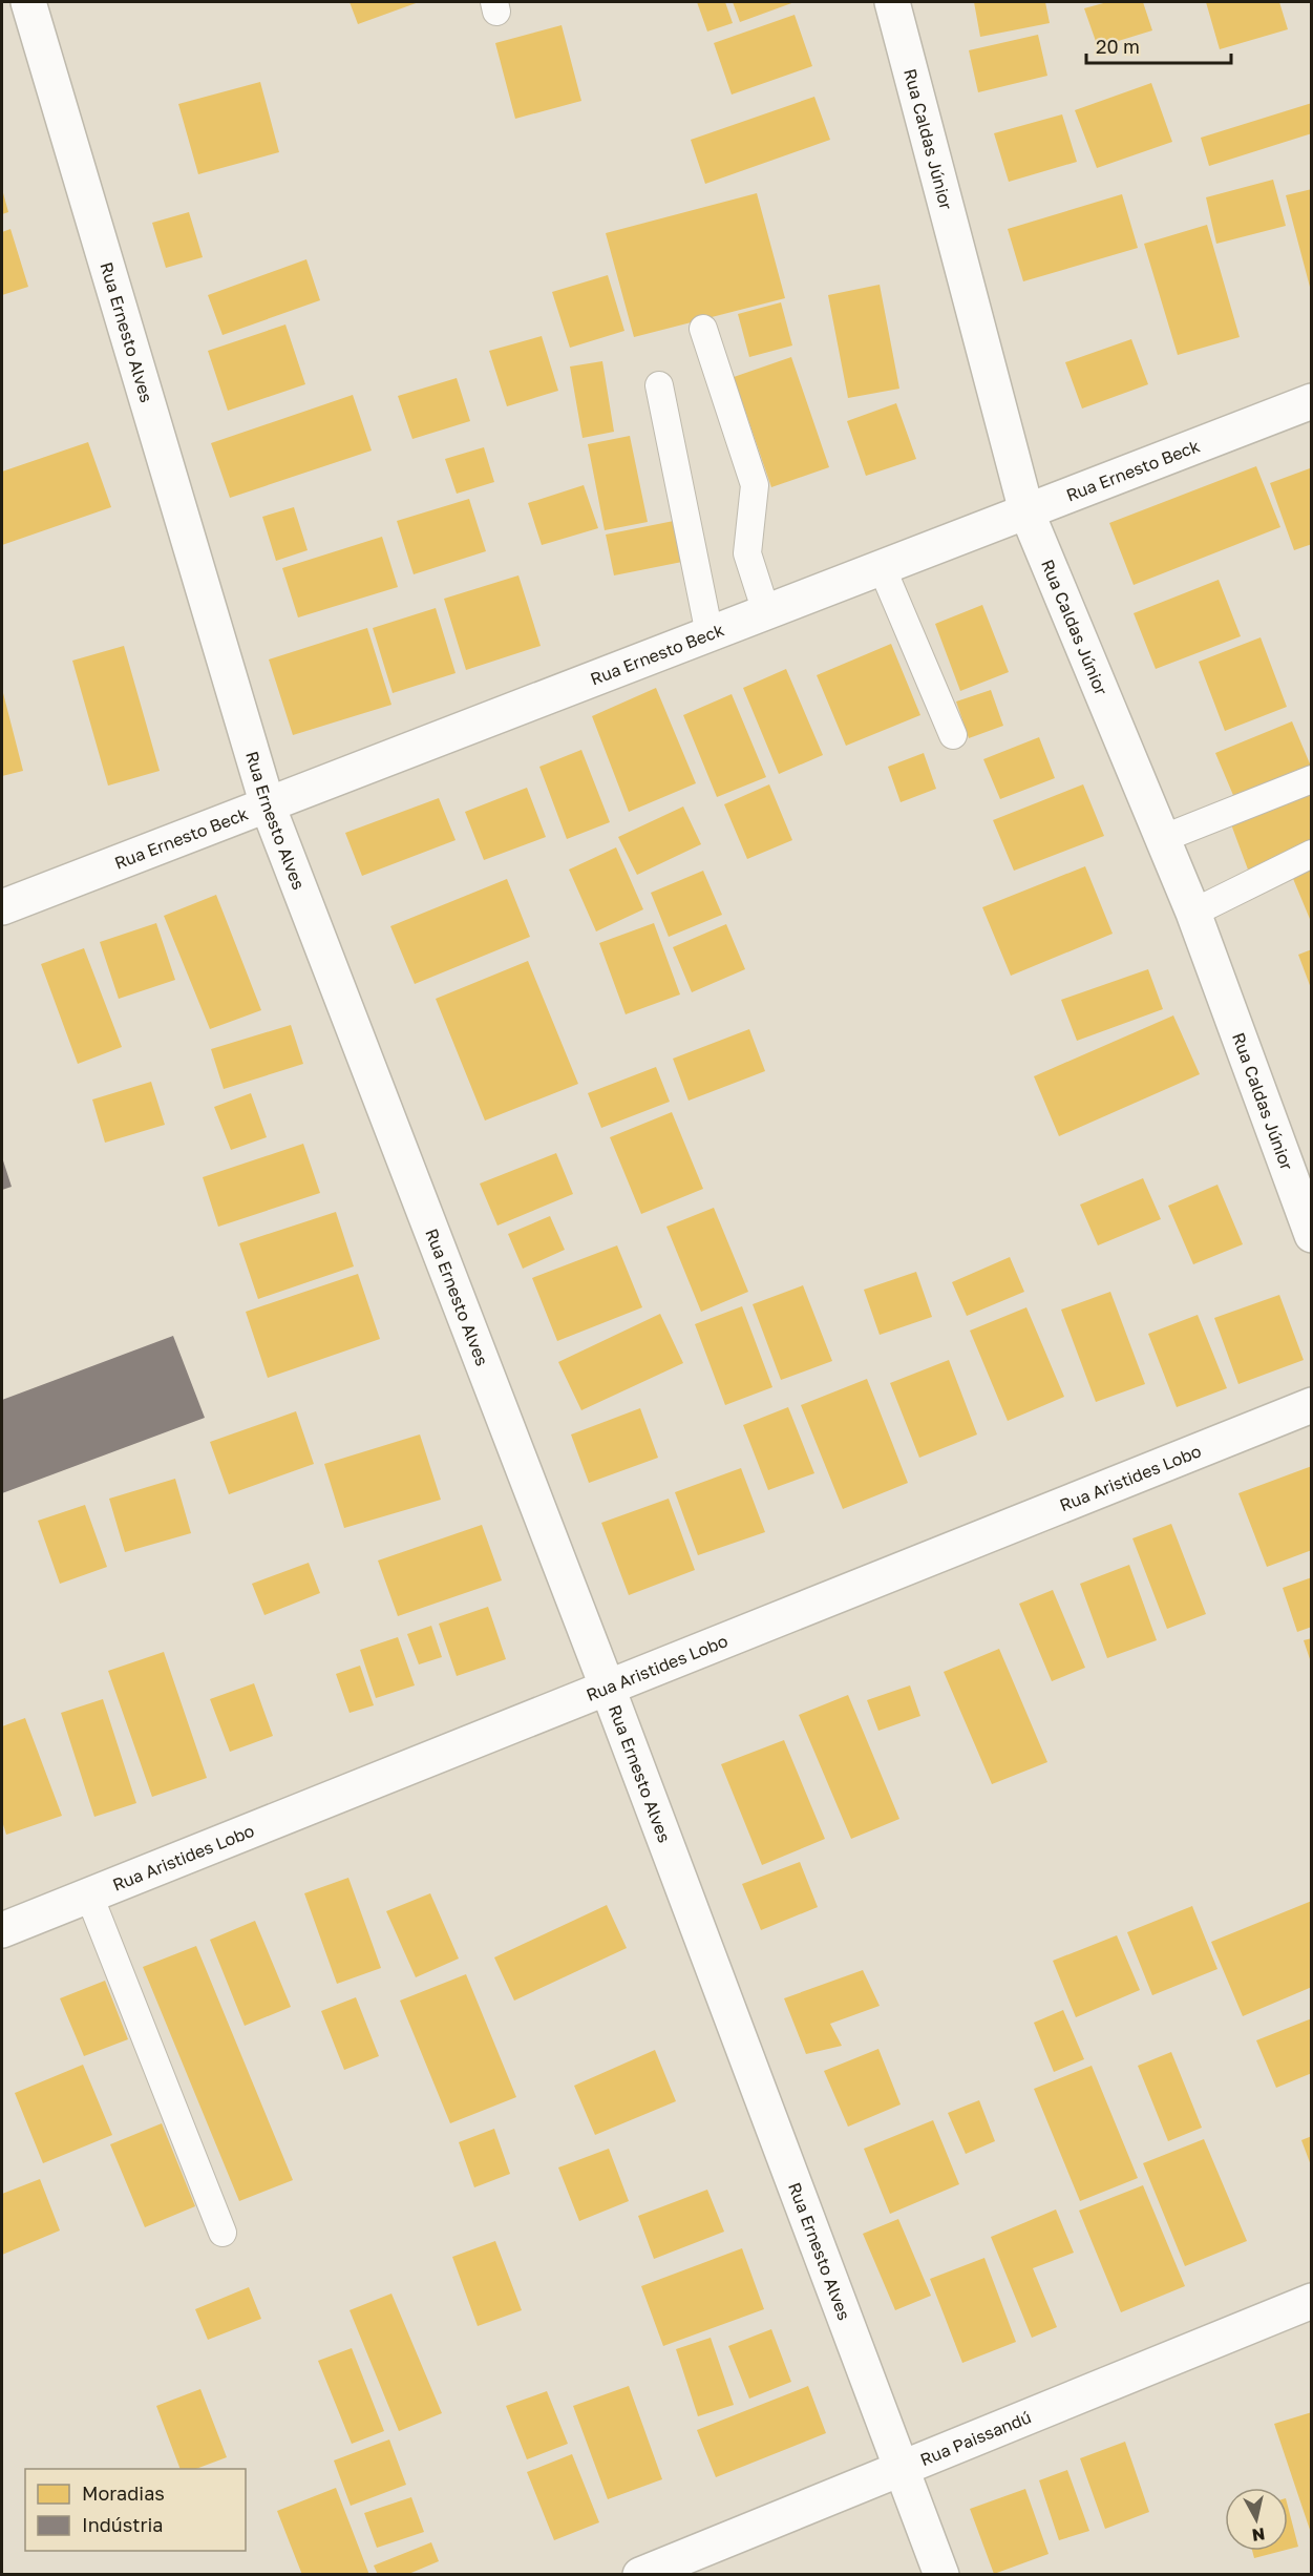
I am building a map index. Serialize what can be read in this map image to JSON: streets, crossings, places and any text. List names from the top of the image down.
{
  "streets": {
    "street": [
      "Rua Caldas Júnior",
      "Rua Ernesto Alves",
      "Rua Ernesto Beck",
      "Rua Aristides Lobo",
      "Rua Paissandú"
    ]
  },
  "crossings": [
    ["Rua Caldas Júnior", "Rua Ernesto Beck"],
    ["Rua Ernesto Alves", "Rua Ernesto Beck"],
    ["Rua Ernesto Alves", "Rua Aristides Lobo"],
    ["Rua Ernesto Alves", "Rua Paissandú"]
  ],
  "legend": ["Moradias", "Indústria"],
  "scale_bar": "20 m",
  "north": "bottom"
}
